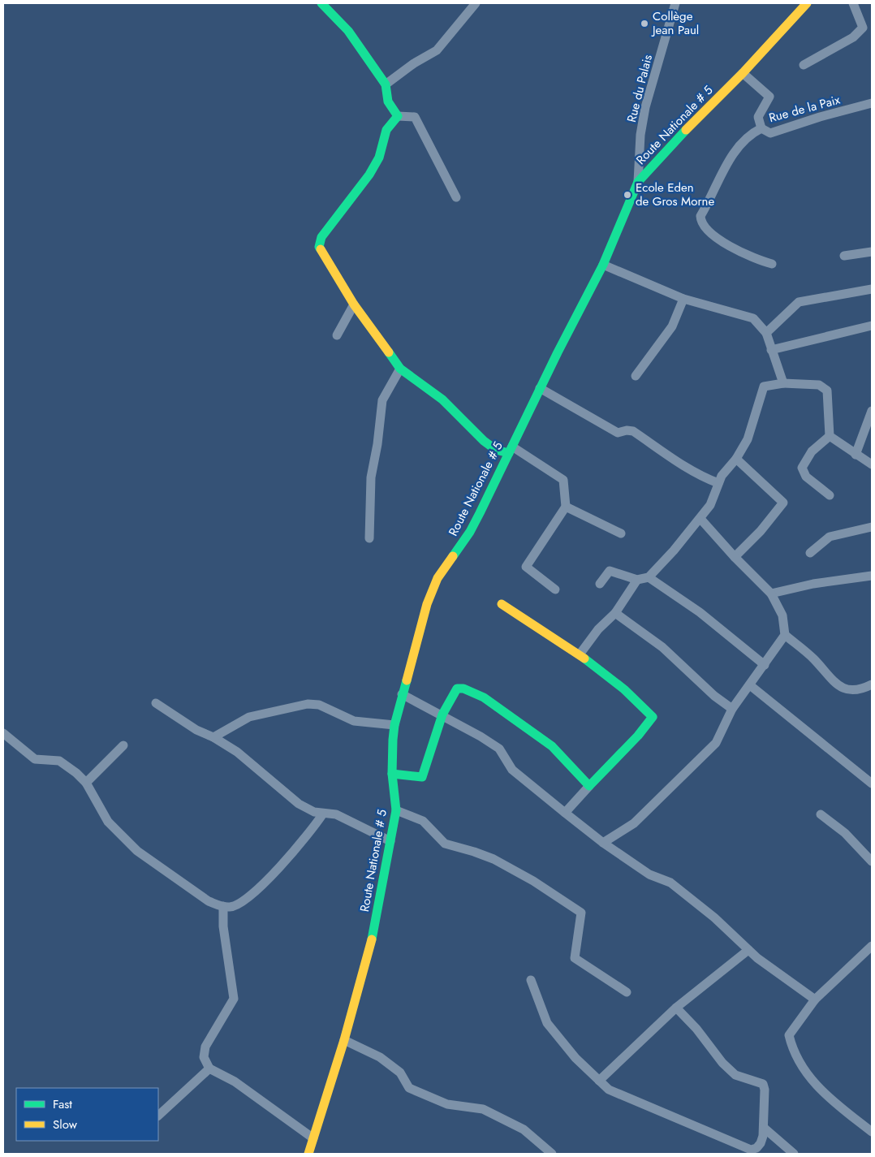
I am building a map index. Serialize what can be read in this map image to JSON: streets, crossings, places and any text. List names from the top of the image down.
{
  "streets": {
    "main road": ["Route Nationale # 5"],
    "street": ["Rue du Palais", "Rue de la Paix"]
  },
  "crossings": [
    ["Rue du Palais", "Route Nationale # 5"]
  ],
  "places": ["Collège Jean Paul", "Ecole Eden de Gros Morne"],
  "legend": ["Fast", "Slow"]
}
